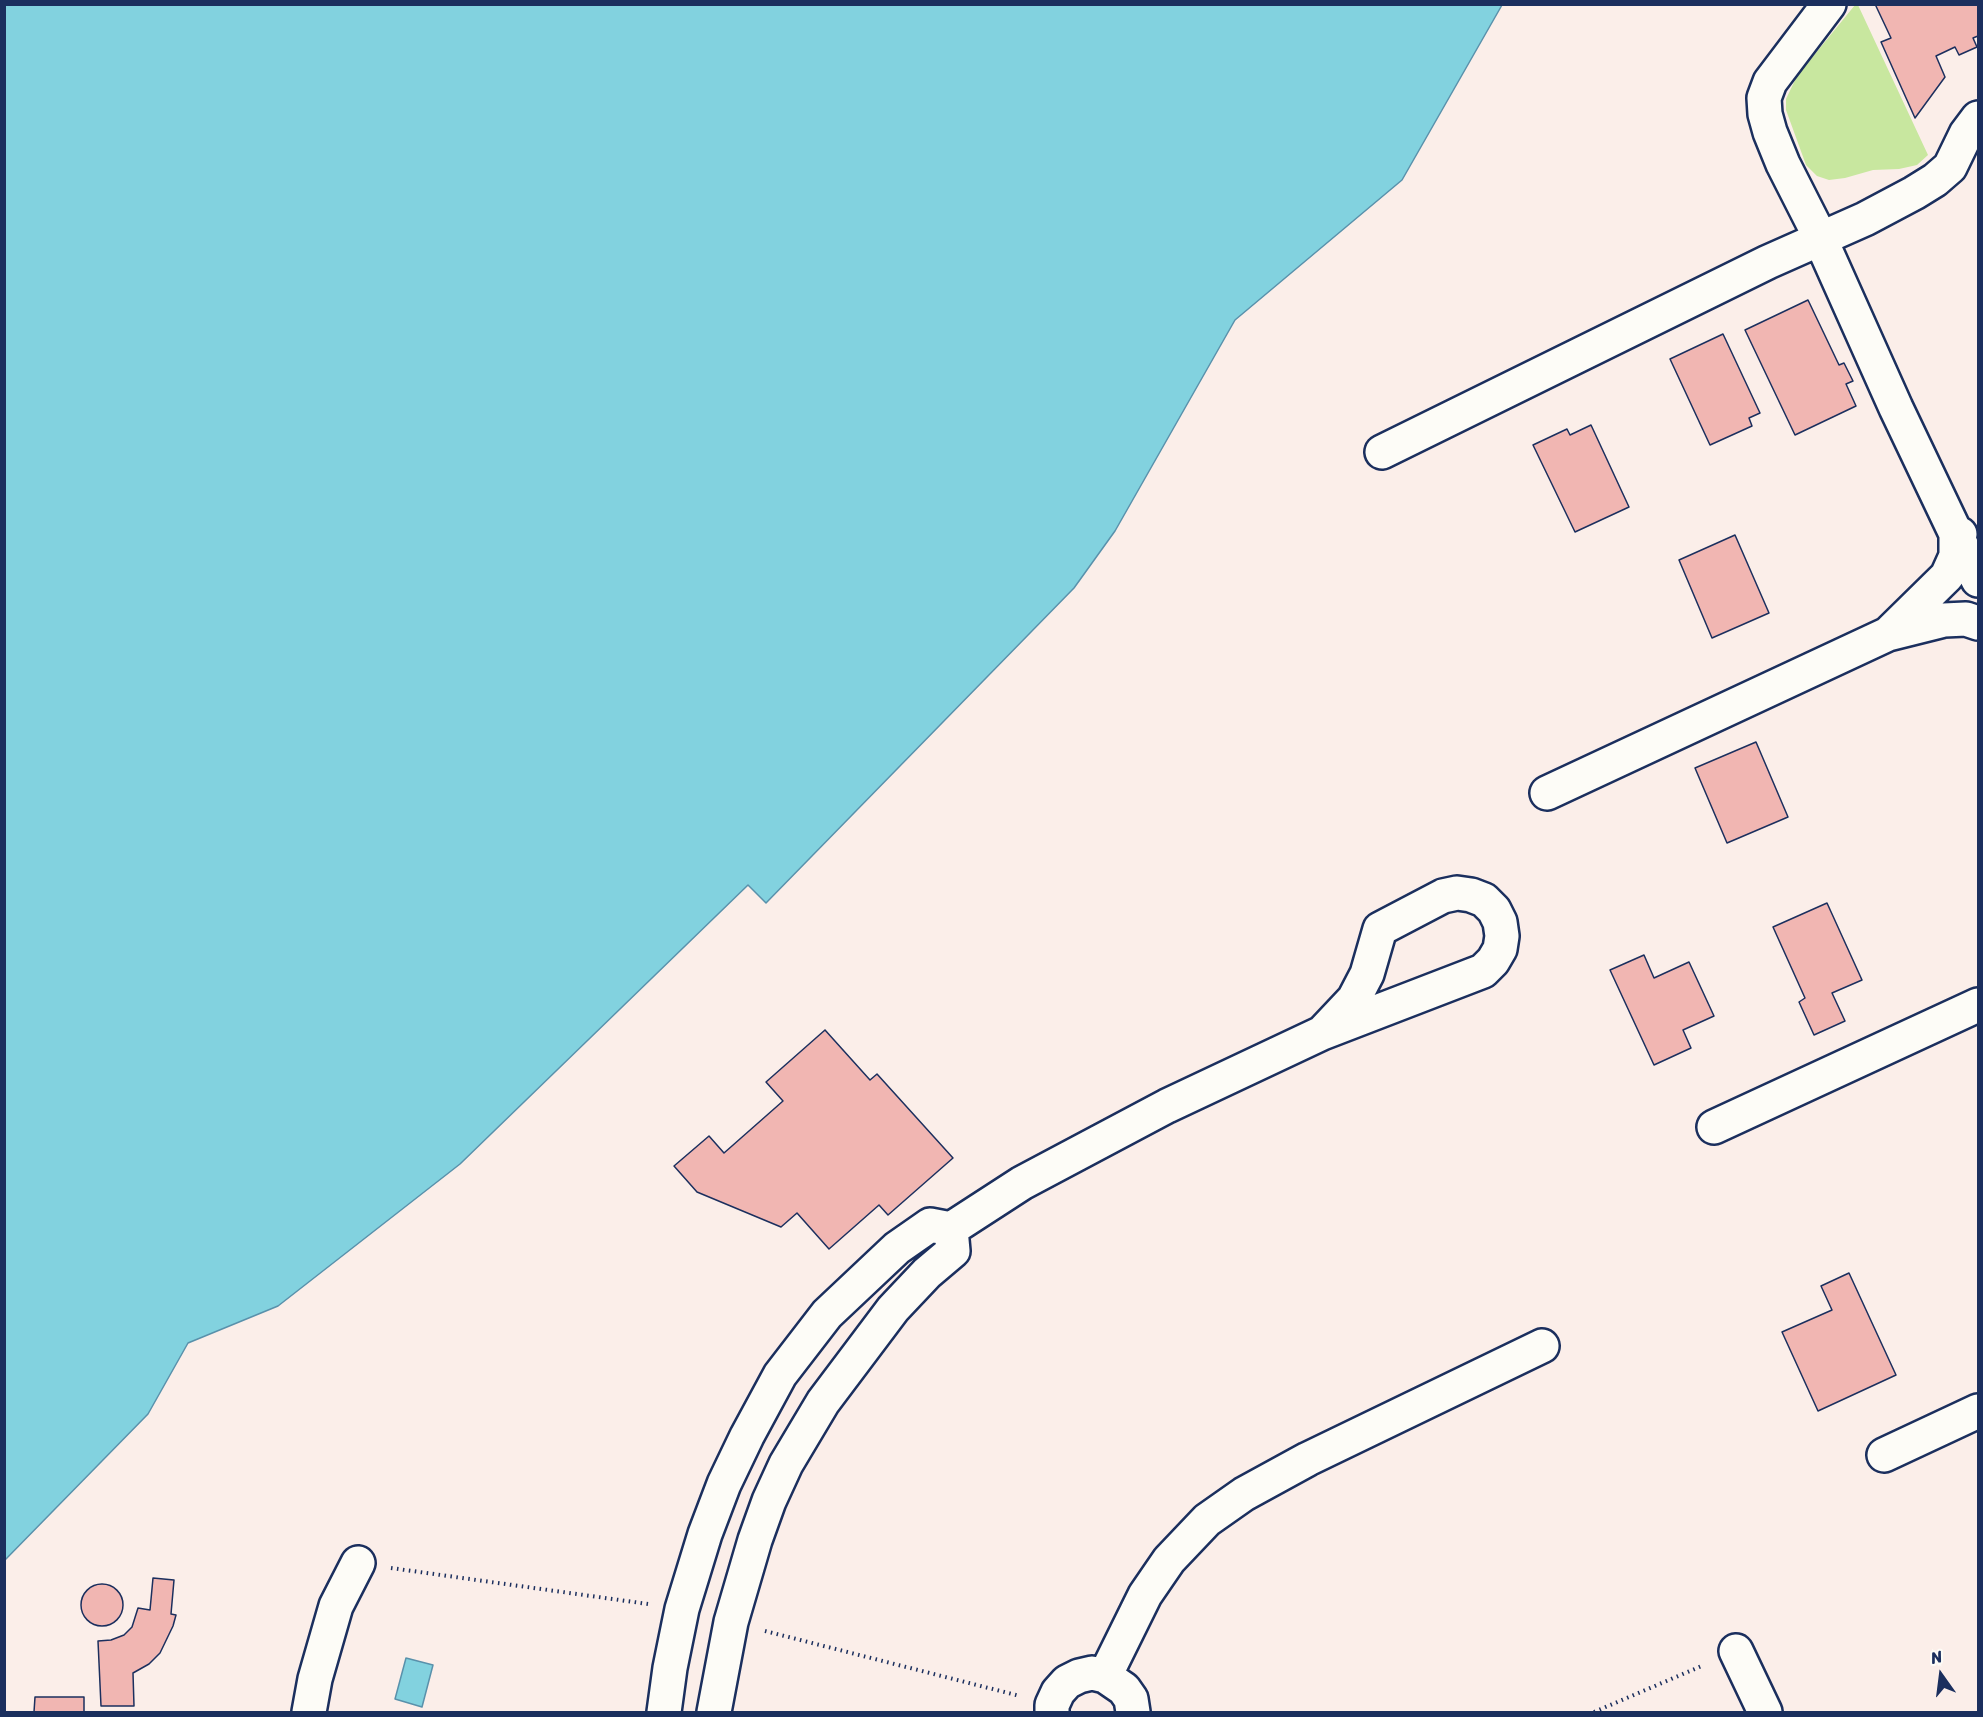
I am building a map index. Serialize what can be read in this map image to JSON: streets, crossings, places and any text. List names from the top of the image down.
{
  "north": "top"
}
